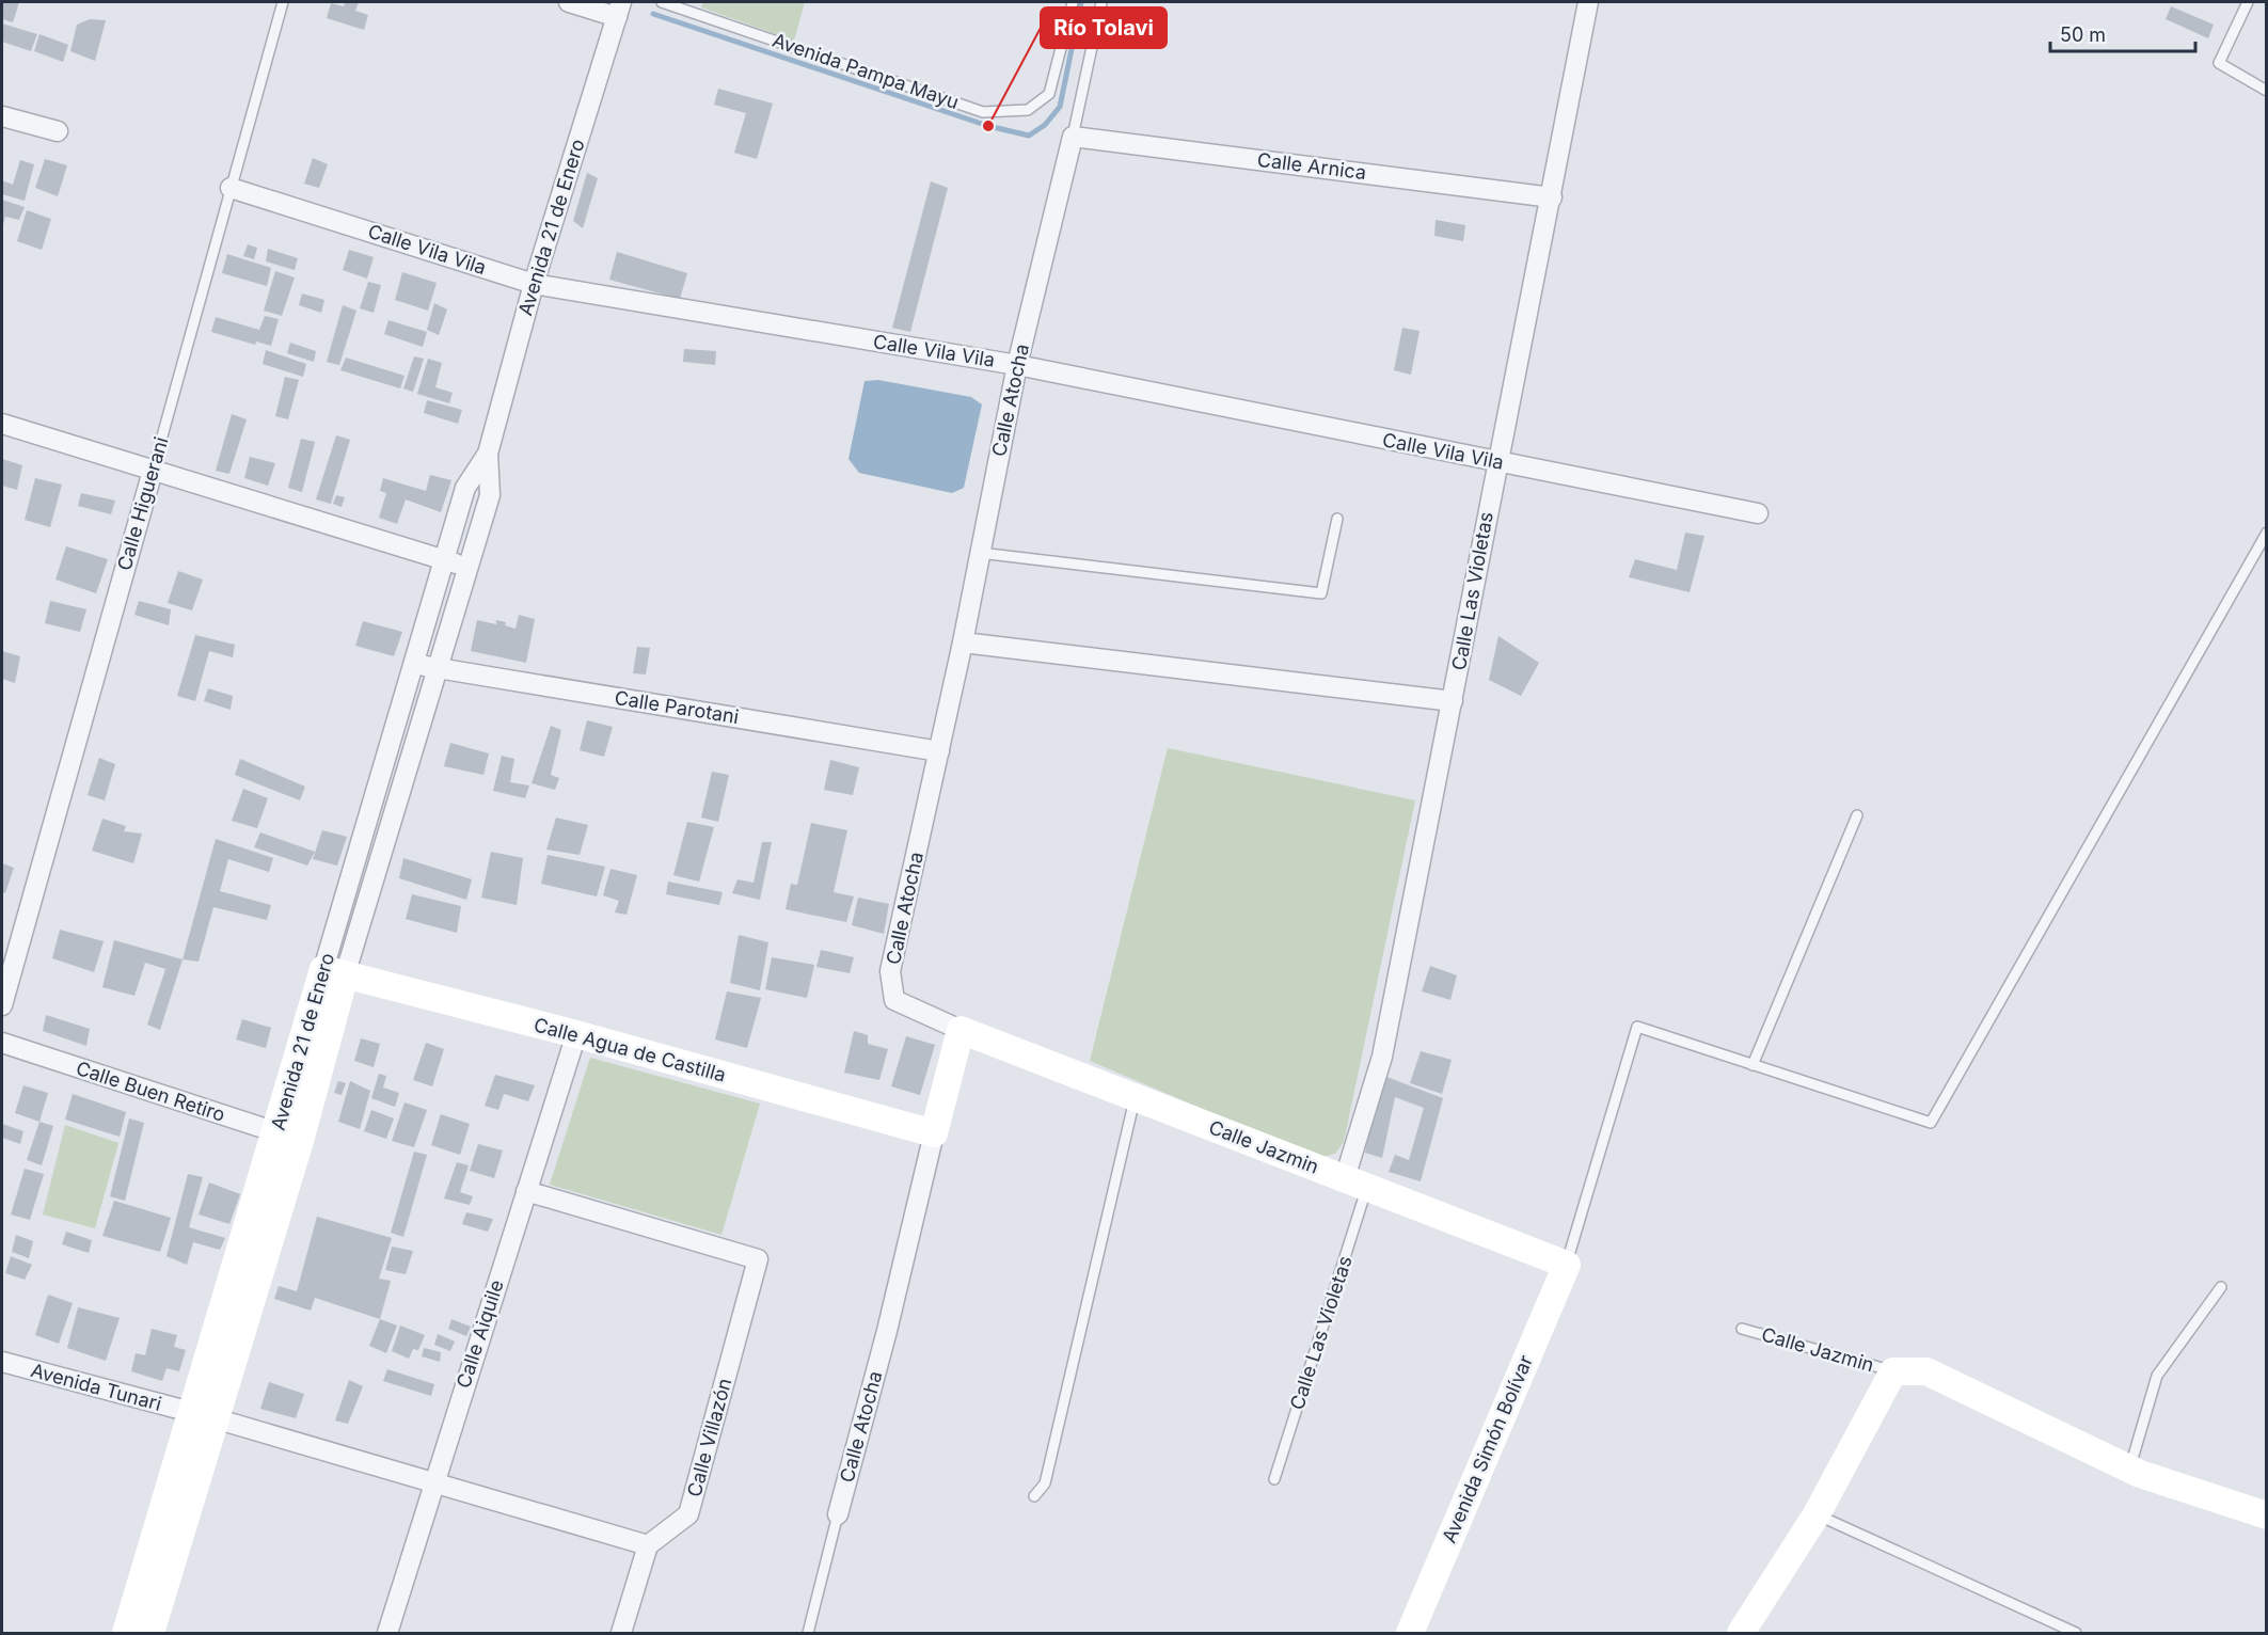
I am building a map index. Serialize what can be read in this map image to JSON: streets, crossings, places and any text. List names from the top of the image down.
{
  "streets": {
    "street": [
      "Calle Arnica",
      "Avenida 21 de Enero",
      "Calle Vila Vila",
      "Calle Atocha",
      "Calle Higuerani",
      "Calle Las Violetas",
      "Calle Parotani",
      "Calle Agua de Castilla",
      "Calle Buen Retiro",
      "Calle Jazmin",
      "Calle Aiquile",
      "Avenida Tunari",
      "Calle Villazón",
      "Avenida Simón Bolívar"
    ],
    "lane": ["Avenida Pampa Mayu"]
  },
  "crossings": [
    ["Calle Arnica", "Calle Atocha"],
    ["Calle Arnica", "Calle Las Violetas"],
    ["Avenida 21 de Enero", "Calle Vila Vila"],
    ["Avenida 21 de Enero", "Calle Parotani"],
    ["Avenida 21 de Enero", "Calle Agua de Castilla"],
    ["Avenida 21 de Enero", "Calle Buen Retiro"],
    ["Avenida 21 de Enero", "Avenida Tunari"],
    ["Calle Vila Vila", "Calle Atocha"],
    ["Calle Vila Vila", "Calle Higuerani"],
    ["Calle Vila Vila", "Calle Las Violetas"],
    ["Calle Atocha", "Calle Parotani"],
    ["Calle Atocha", "Calle Agua de Castilla"],
    ["Calle Atocha", "Calle Jazmin"],
    ["Calle Las Violetas", "Calle Jazmin"],
    ["Calle Agua de Castilla", "Calle Aiquile"],
    ["Calle Jazmin", "Avenida Simón Bolívar"],
    ["Calle Aiquile", "Avenida Tunari"],
    ["Calle Aiquile", "Calle Villazón"],
    ["Avenida Tunari", "Calle Villazón"]
  ],
  "places": ["Río Tolavi"],
  "scale_bar": "50 m"
}
